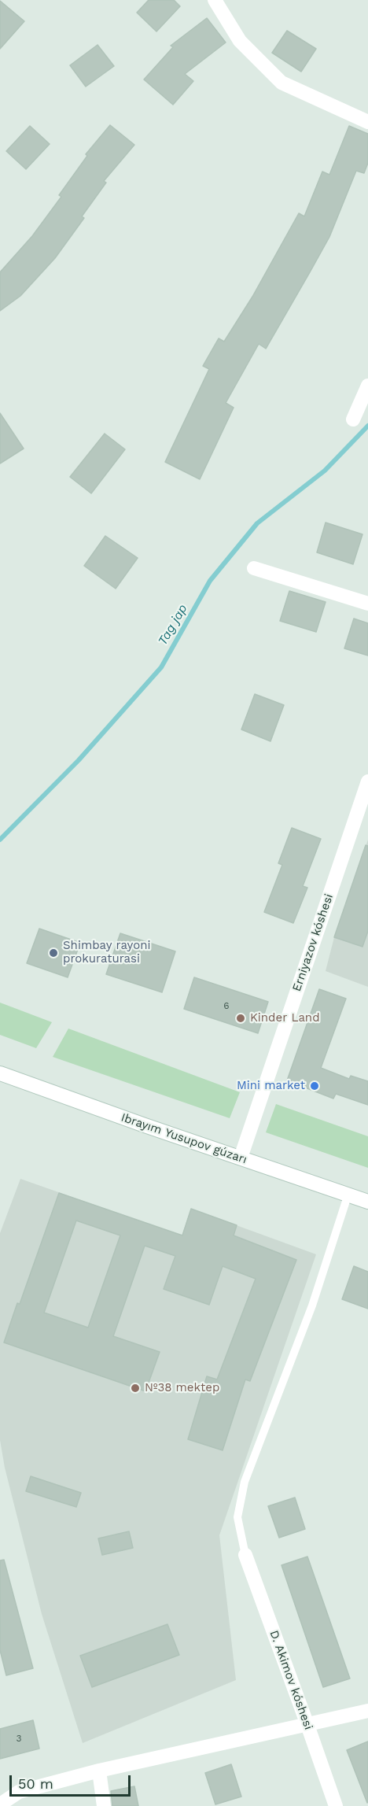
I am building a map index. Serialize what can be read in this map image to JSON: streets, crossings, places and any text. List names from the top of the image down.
{
  "streets": {
    "street": ["Erniyazov kóshesi", "Ibrayım Yusupov gúzarı", "D. Akimov kóshesi"]
  },
  "crossings": [
    ["Erniyazov kóshesi", "Ibrayım Yusupov gúzarı"]
  ],
  "water": ["Tag jap"],
  "places": [
    "Shimbay rayoni prokuraturasi",
    "Kinder Land",
    "Mini market",
    "№38 mektep"
  ],
  "house_numbers": ["6", "3"],
  "scale_bar": "50 m"
}
